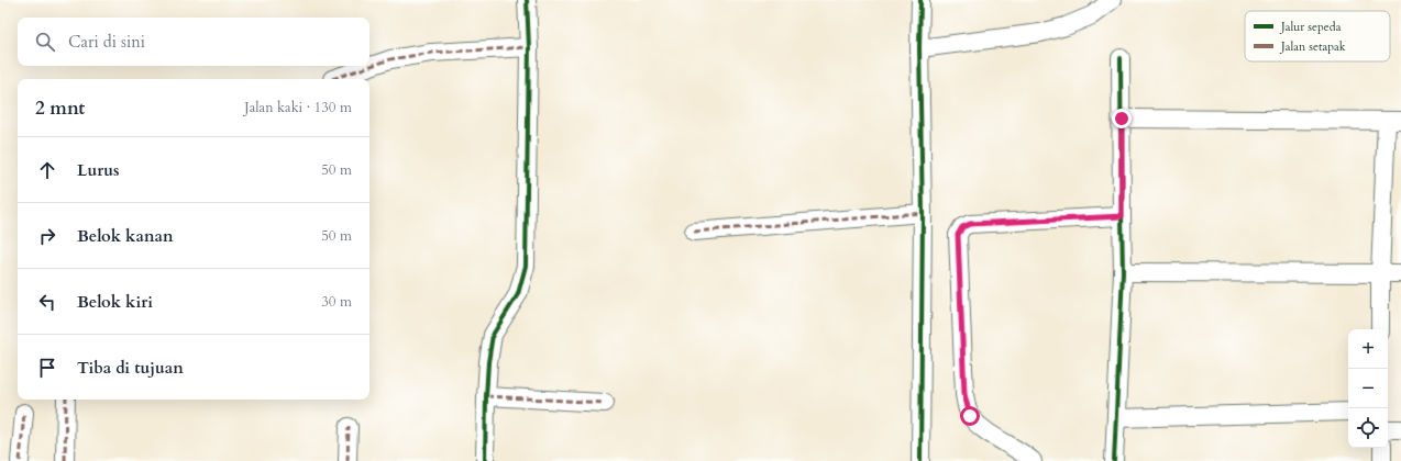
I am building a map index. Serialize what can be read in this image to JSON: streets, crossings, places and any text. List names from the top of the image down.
{
  "legend": ["Jalur sepeda", "Jalan setapak"],
  "page": {
    "search": "Cari di sini",
    "heading": ["2 mnt", "Jalan kaki · 130 m"],
    "list": [
      ["Lurus", "50 m"],
      ["Belok kanan", "50 m"],
      ["Belok kiri", "30 m"],
      "Tiba di tujuan"
    ],
    "map_buttons": ["+", "−"]
  }
}
